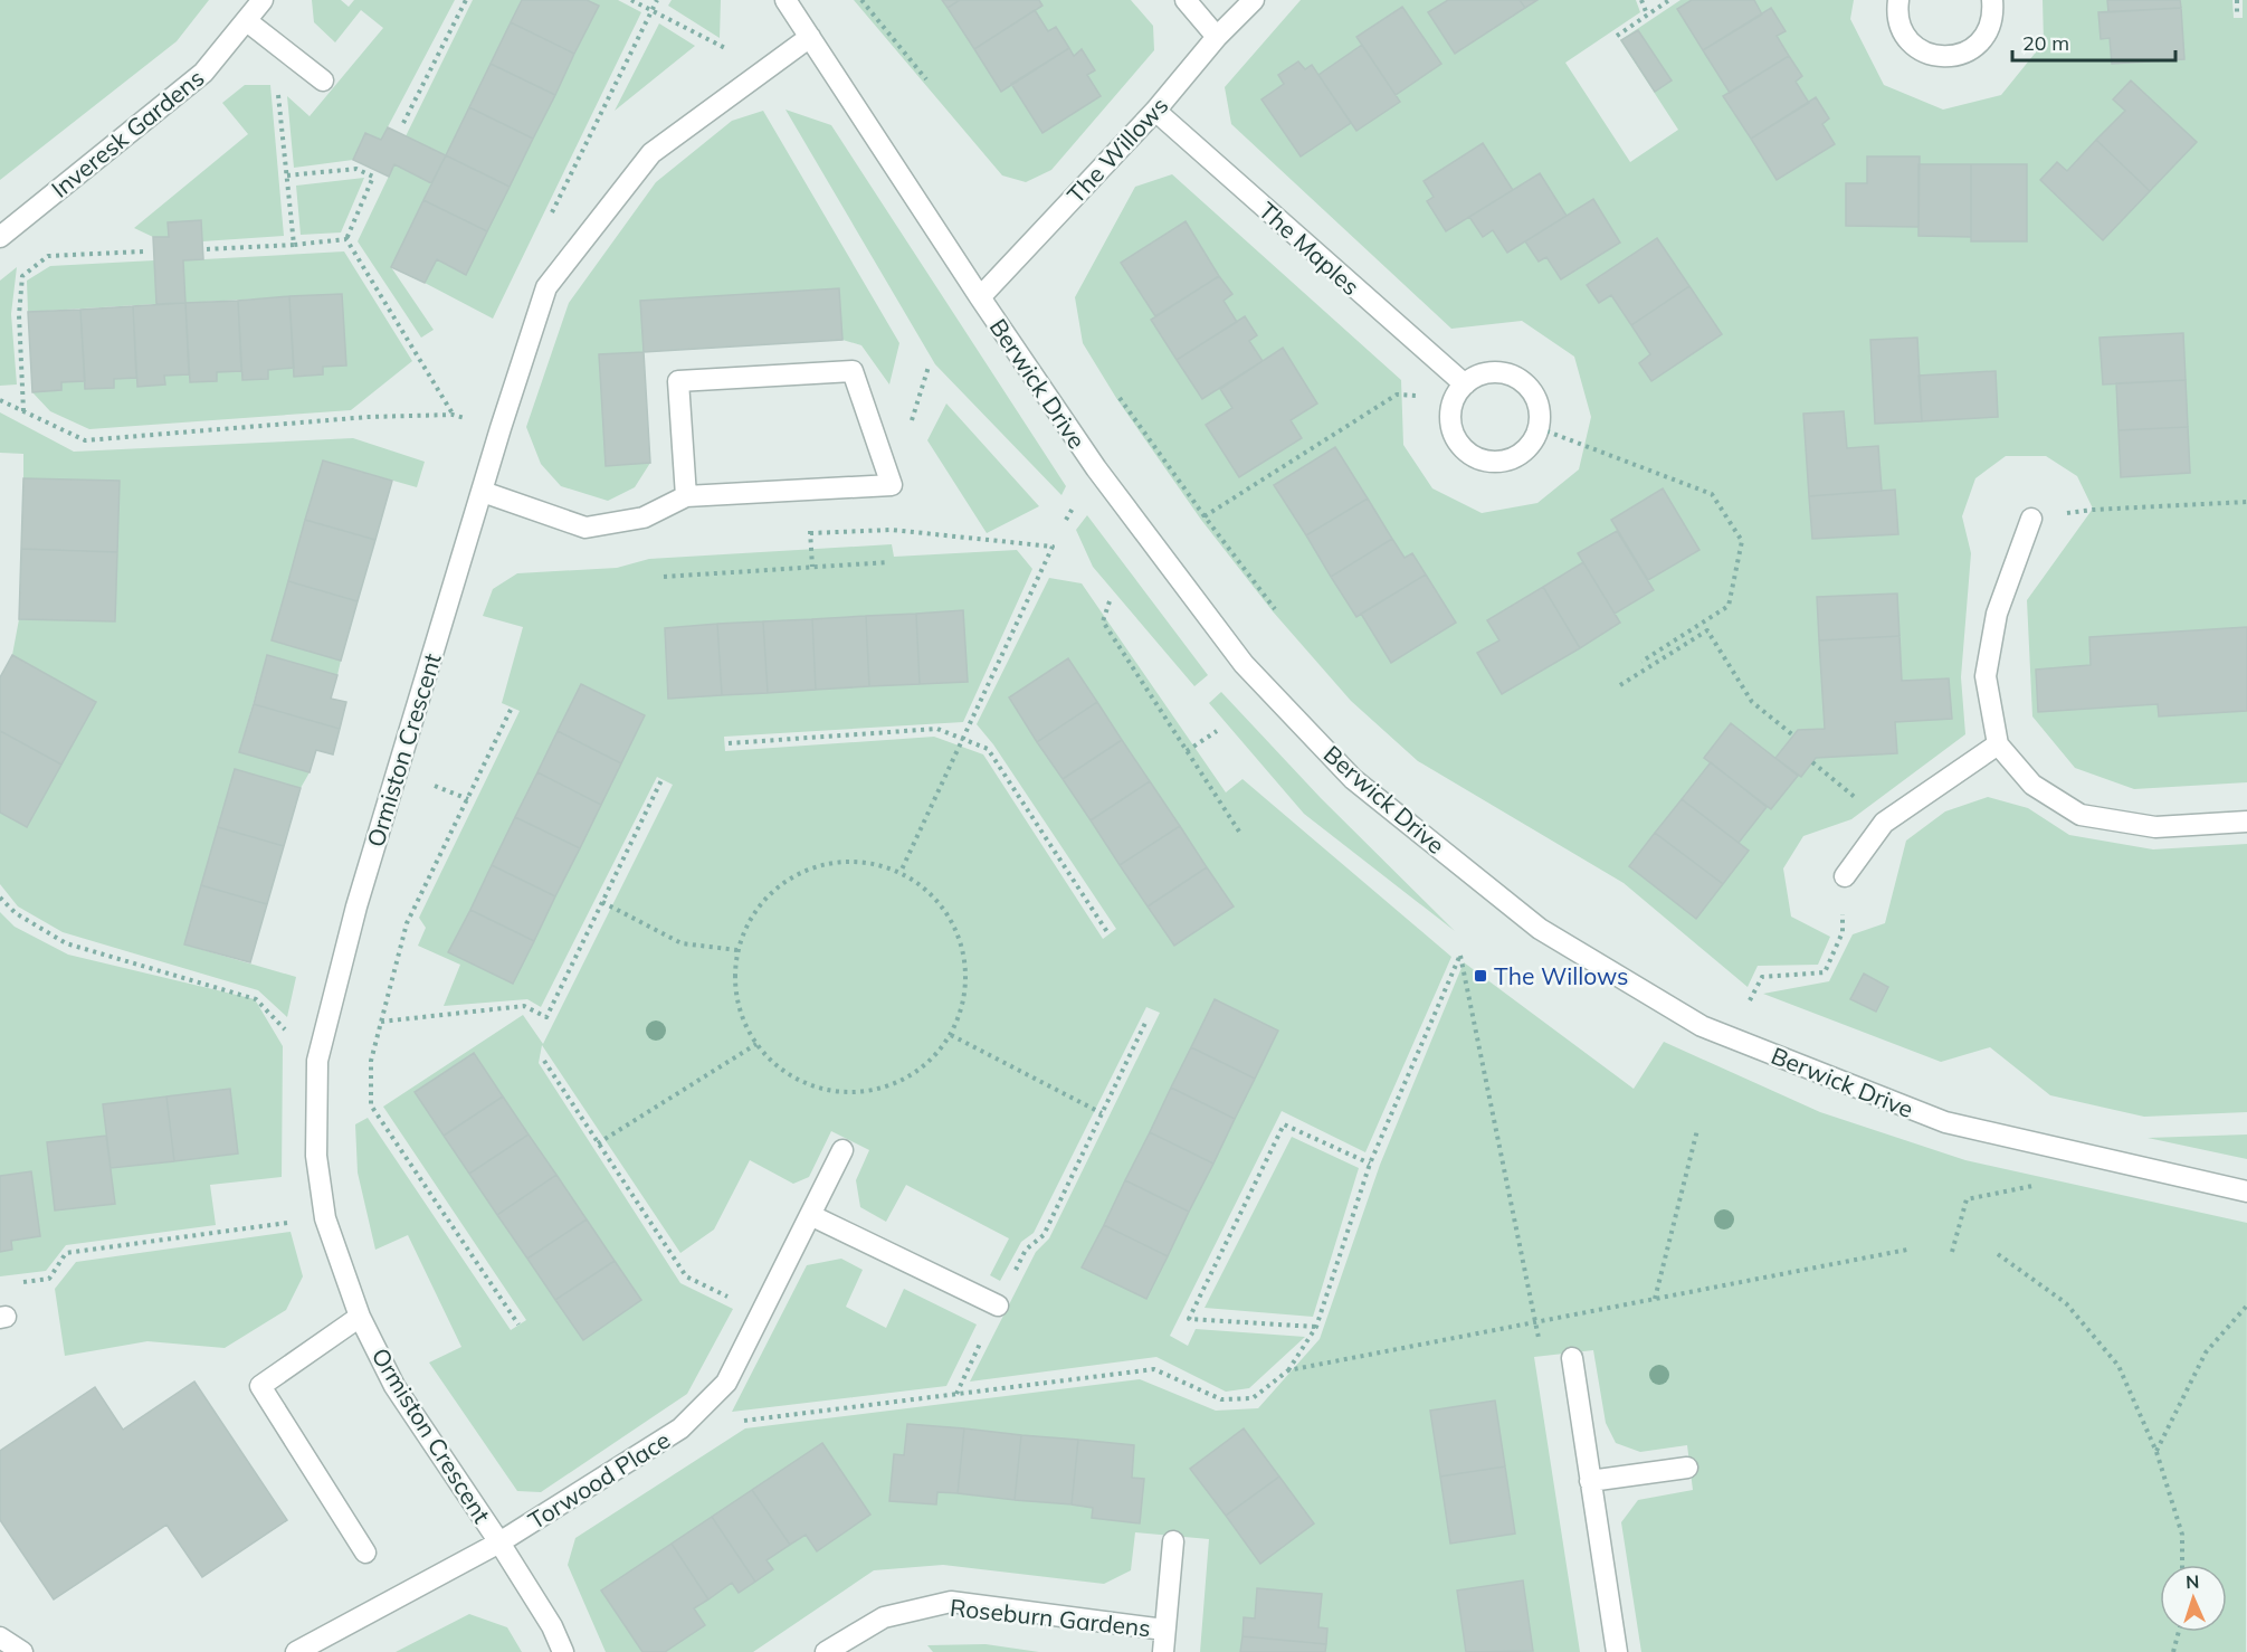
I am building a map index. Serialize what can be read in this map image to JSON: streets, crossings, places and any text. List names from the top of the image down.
{
  "streets": {
    "street": [
      "Inveresk Gardens",
      "The Willows",
      "The Maples",
      "Berwick Drive",
      "Ormiston Crescent",
      "Torwood Place",
      "Roseburn Gardens"
    ]
  },
  "crossings": [
    ["The Willows", "The Maples"],
    ["The Willows", "Berwick Drive"],
    ["Berwick Drive", "Ormiston Crescent"],
    ["Ormiston Crescent", "Torwood Place"]
  ],
  "places": {
    "transit": ["The Willows"]
  },
  "scale_bar": "20 m",
  "north": "top"
}
